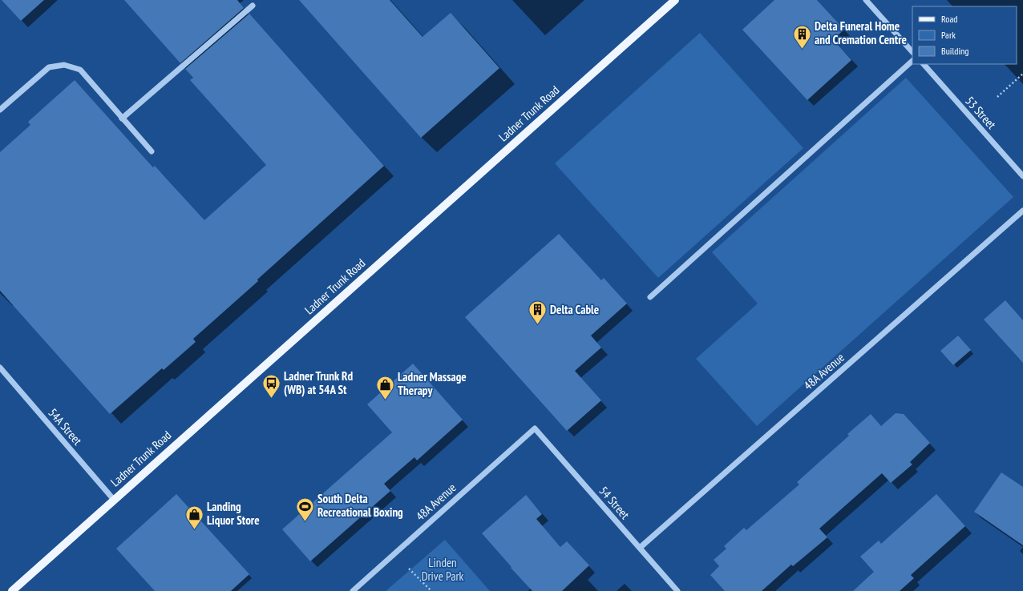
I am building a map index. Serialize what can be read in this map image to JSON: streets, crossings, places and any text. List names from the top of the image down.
{
  "streets": {
    "main road": ["Ladner Trunk Road"],
    "street": [
      "53 Street",
      "48A Avenue",
      "54A Street",
      "54 Street"
    ]
  },
  "crossings": [
    ["Ladner Trunk Road", "54A Street"],
    ["48A Avenue", "54 Street"]
  ],
  "parks": ["Linden Drive Park"],
  "places": {
    "building": ["Delta Funeral Home and Cremation Centre", "Delta Cable"],
    "bus stop": ["Ladner Trunk Rd (WB) at 54A St"],
    "shop": ["Ladner Massage Therapy", "Landing Liquor Store"],
    "sports": ["South Delta Recreational Boxing"]
  },
  "legend": ["Road", "Park", "Building"]
}
